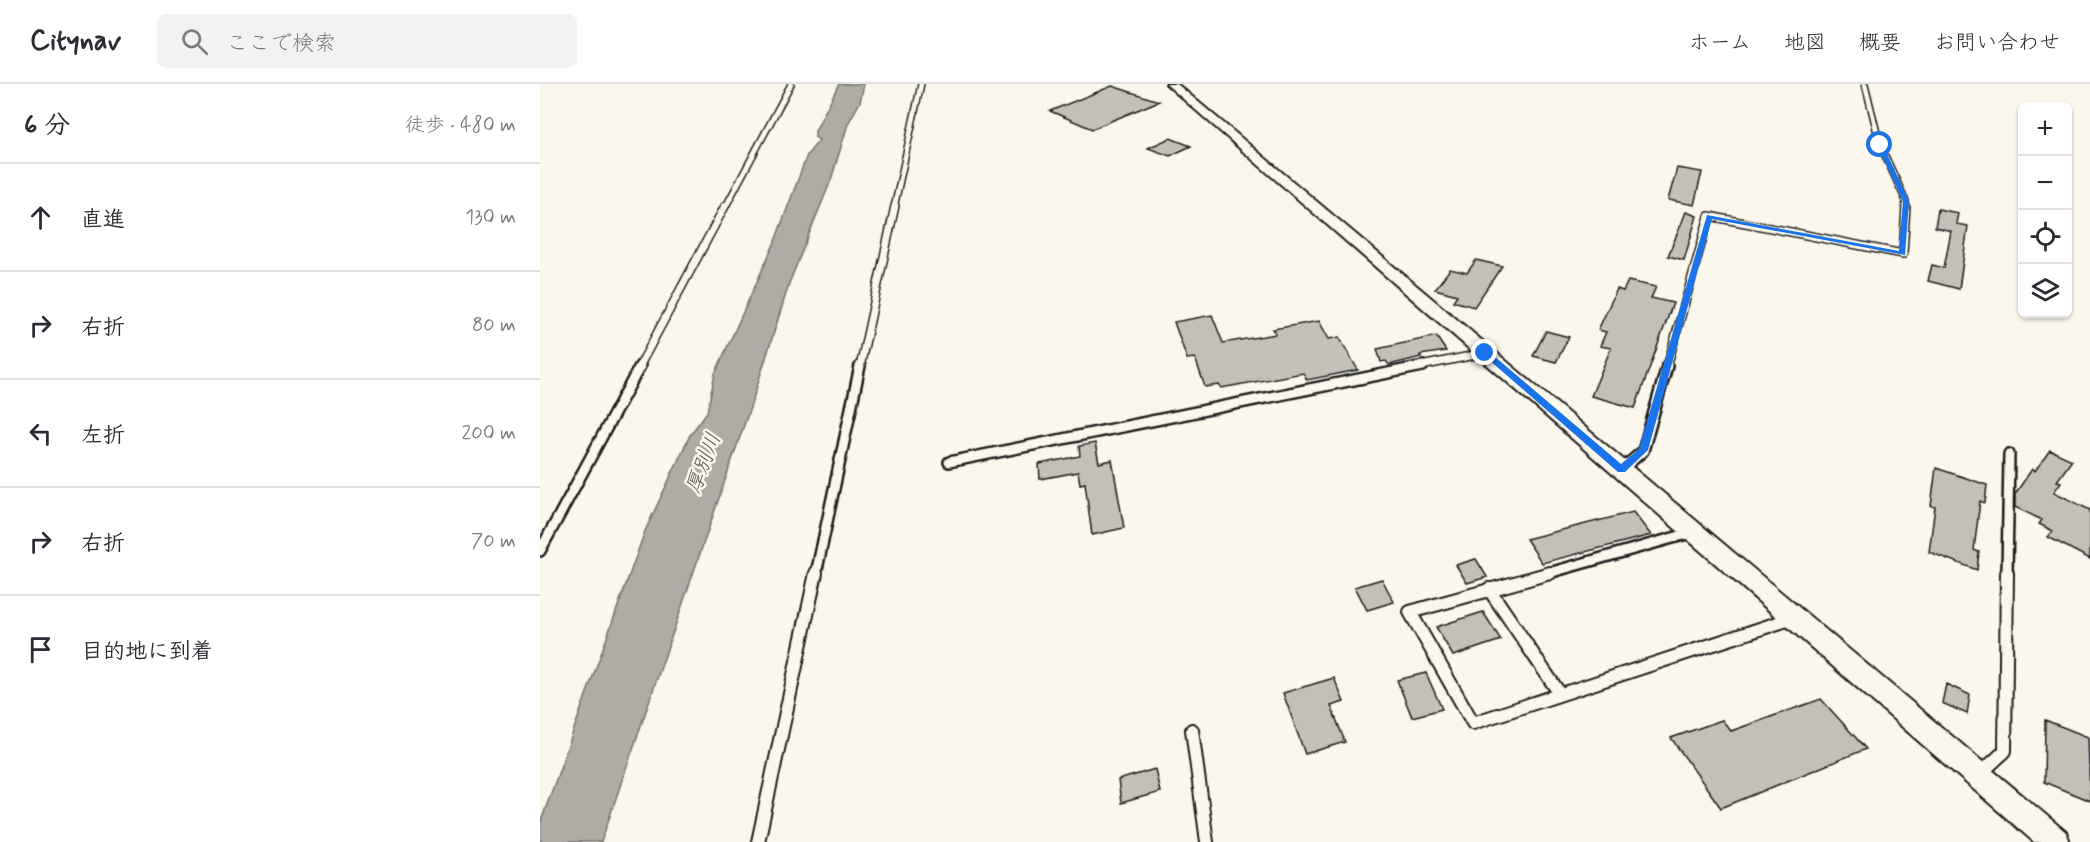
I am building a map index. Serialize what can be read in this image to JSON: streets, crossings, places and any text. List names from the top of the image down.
{
  "water": ["厚別川"],
  "page": {
    "header": "Citynav",
    "search": "ここで検索",
    "nav": [
      "ホーム",
      "地図",
      "概要",
      "お問い合わせ"
    ],
    "heading": ["6 分", "徒歩 · 480 m"],
    "map_buttons": ["+", "−"],
    "list": [
      ["直進", "130 m"],
      ["右折", "80 m"],
      ["左折", "200 m"],
      ["右折", "70 m"],
      "目的地に到着"
    ]
  }
}
